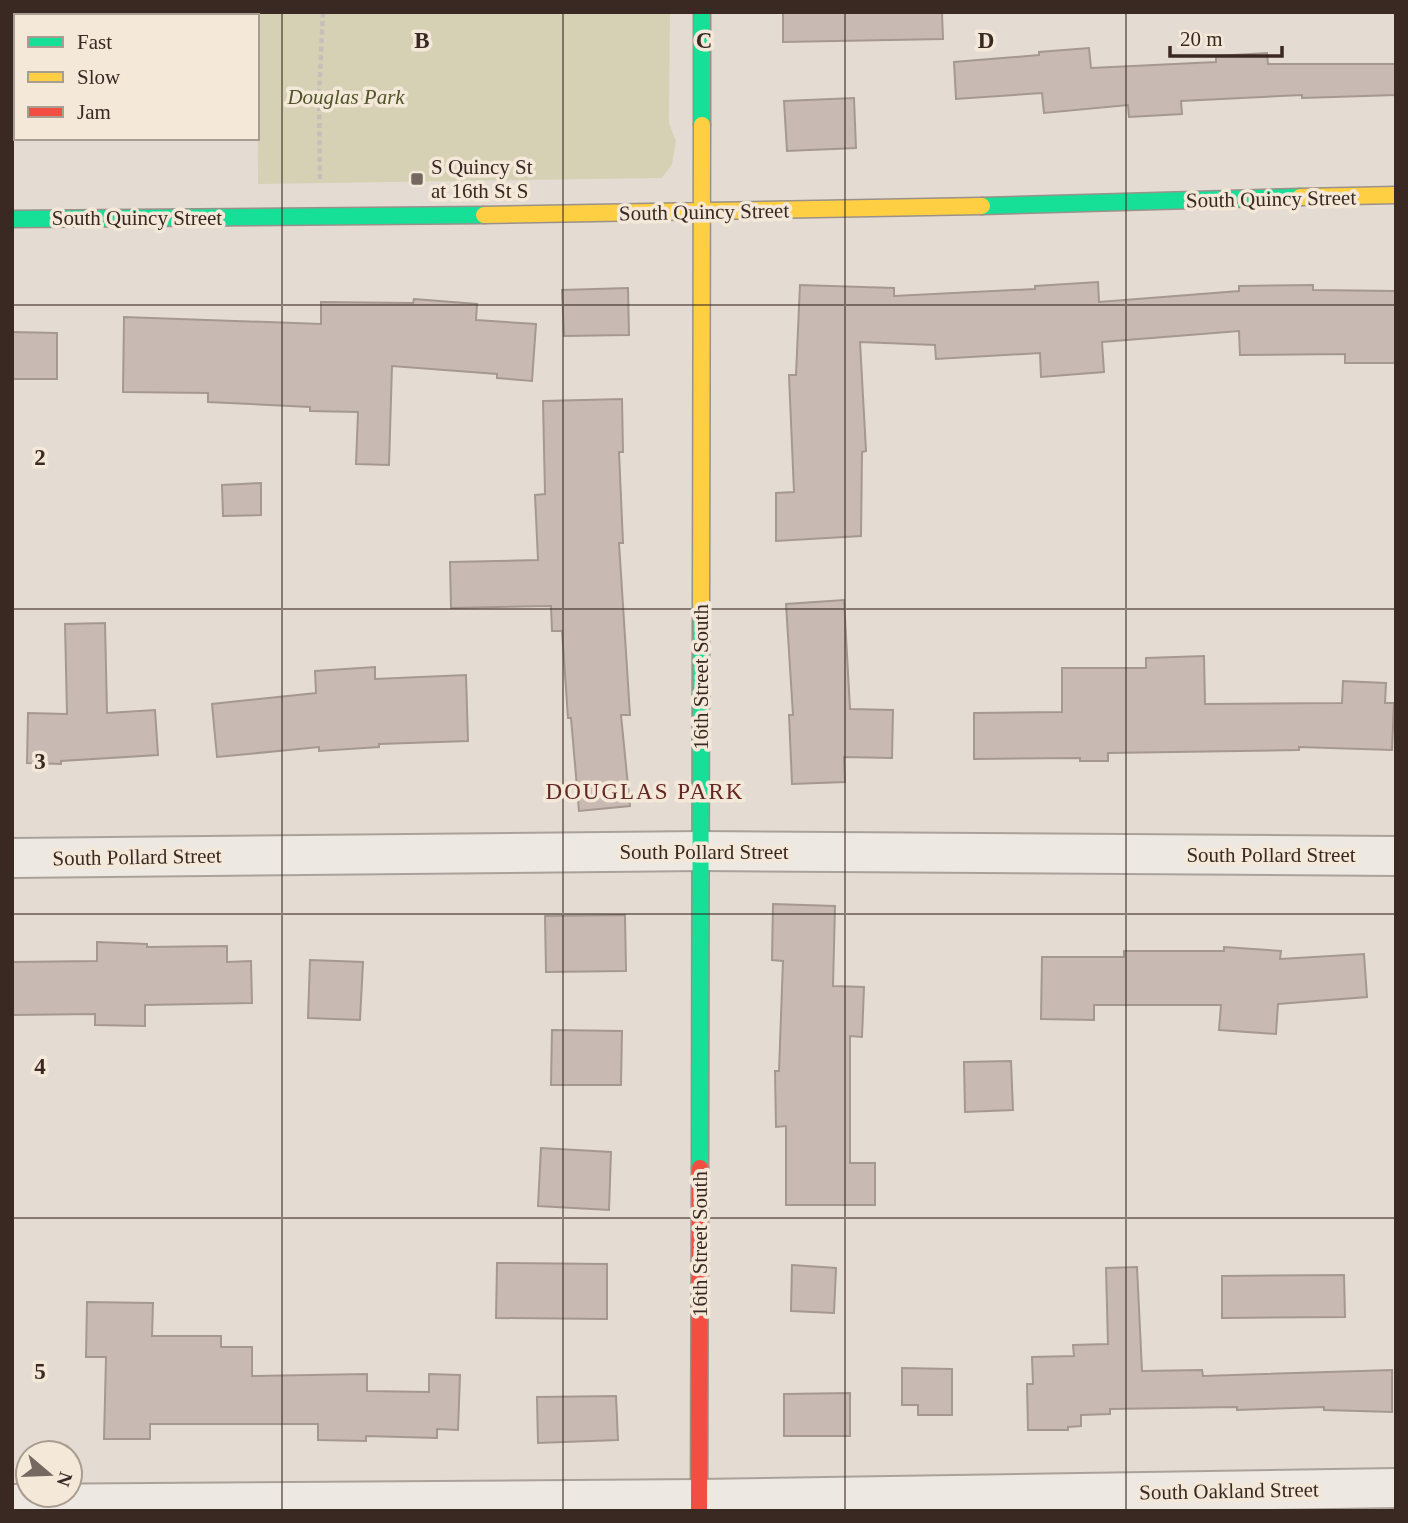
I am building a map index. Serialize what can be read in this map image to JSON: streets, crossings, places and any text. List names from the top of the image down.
{
  "streets": {
    "street": [
      "South Quincy Street",
      "16th Street South",
      "South Pollard Street",
      "South Oakland Street"
    ]
  },
  "crossings": [
    ["South Quincy Street", "16th Street South"],
    ["16th Street South", "South Pollard Street"],
    ["16th Street South", "South Oakland Street"]
  ],
  "districts": ["DOUGLAS PARK"],
  "parks": ["Douglas Park"],
  "places": {
    "transit": ["S Quincy St at 16th St S"]
  },
  "legend": ["Fast", "Slow", "Jam"],
  "scale_bar": "20 m",
  "north": "right",
  "grid": {
    "columns": ["B", "C", "D"],
    "rows": [
      "2",
      "3",
      "4",
      "5"
    ]
  }
}
